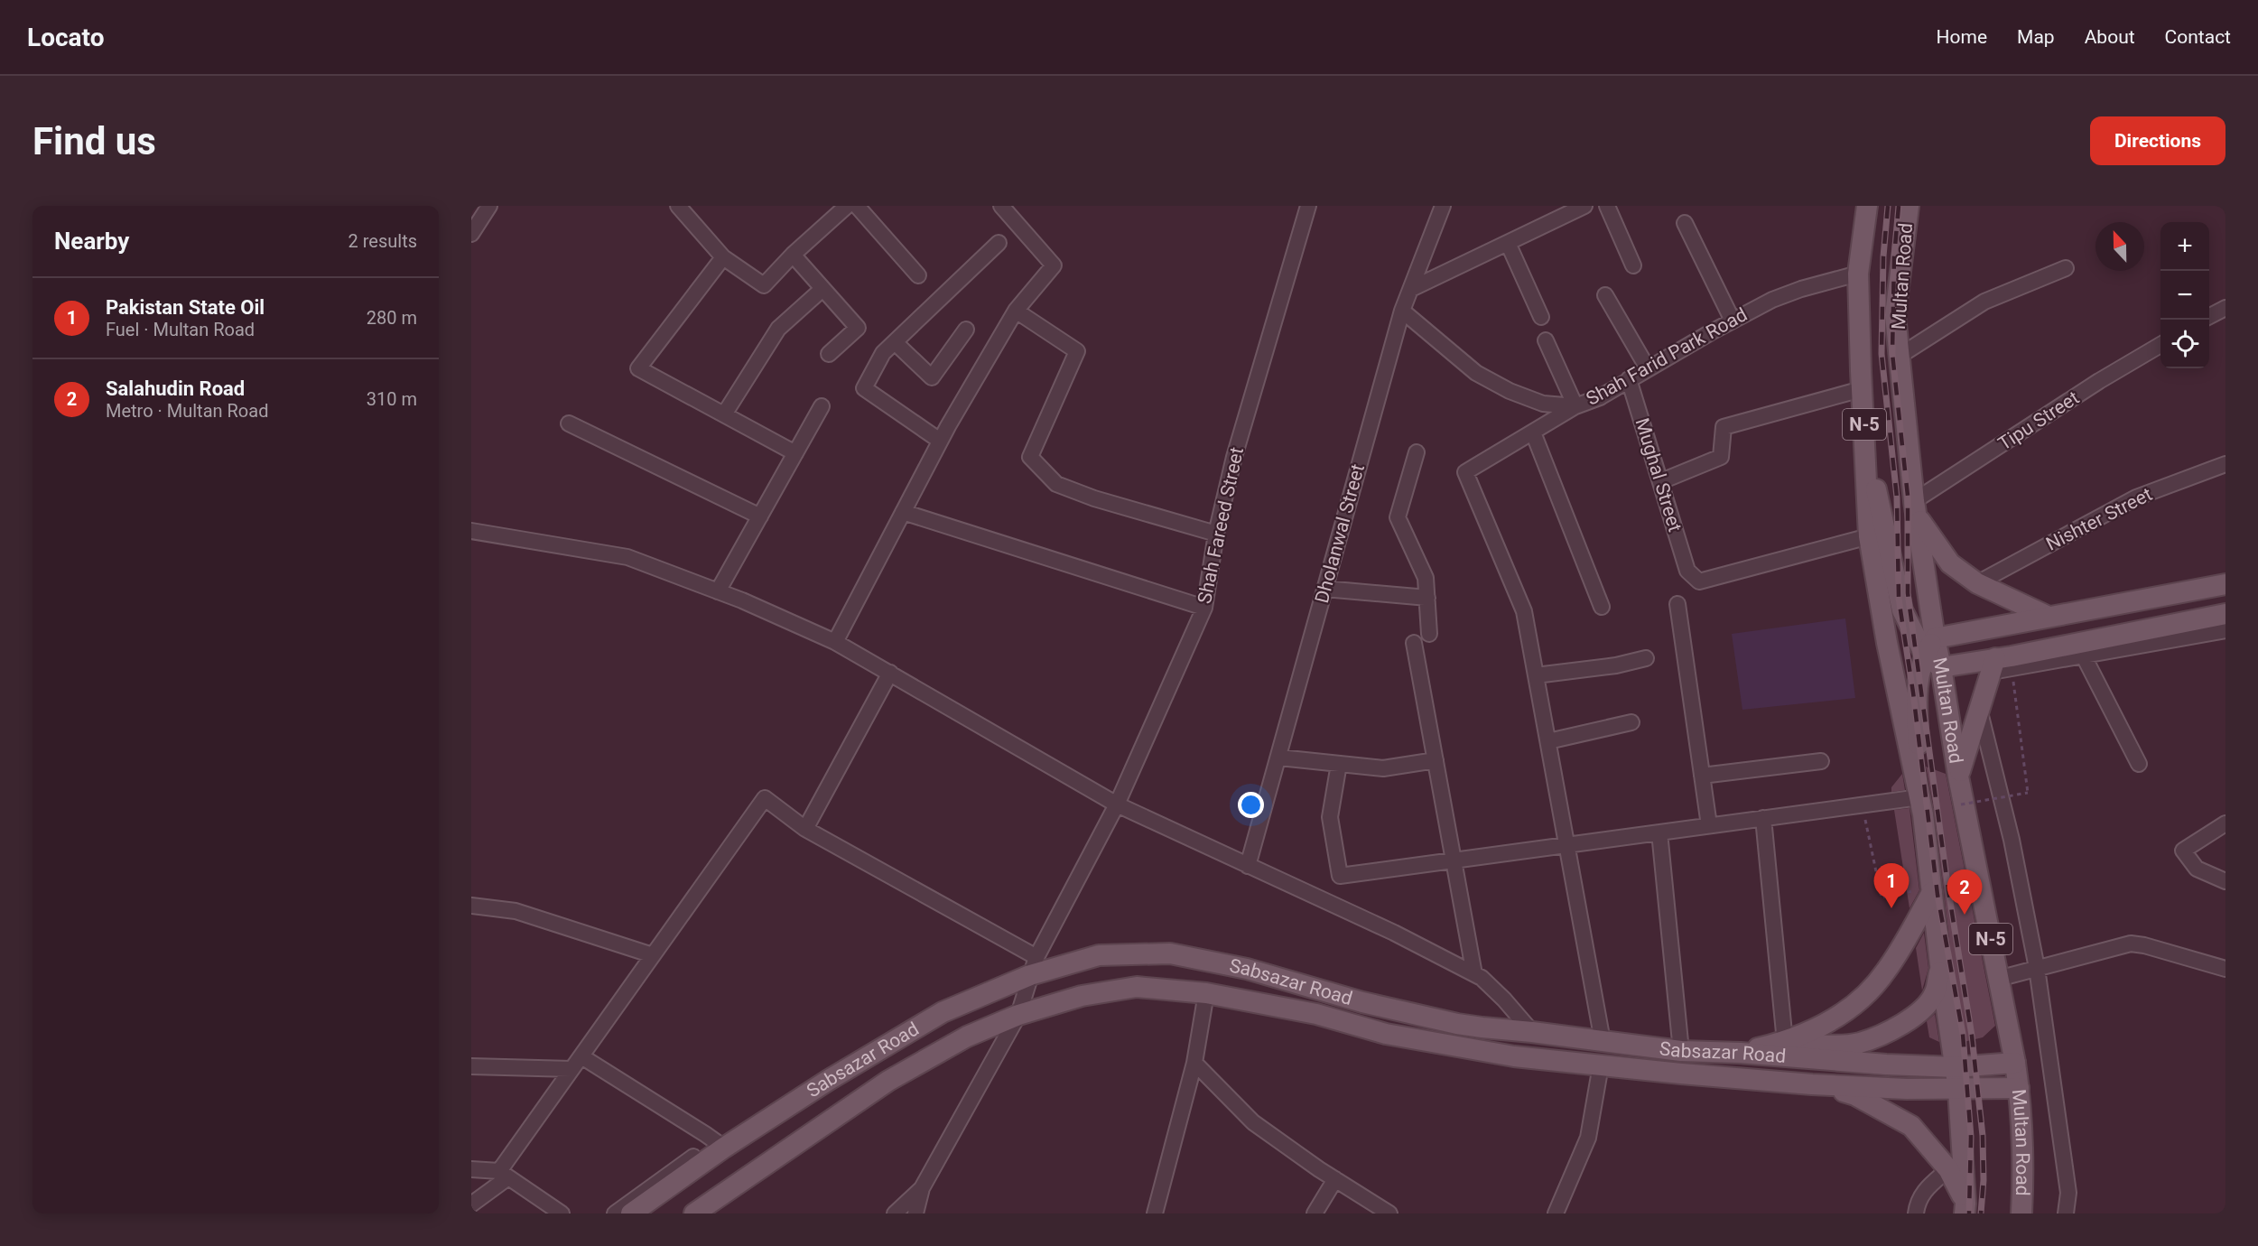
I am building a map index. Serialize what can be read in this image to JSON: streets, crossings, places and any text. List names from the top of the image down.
{
  "streets": {
    "main road": ["Multan Road", "N-5", "Sabsazar Road"],
    "street": [
      "Shah Farid Park Road",
      "Tipu Street",
      "Mughal Street",
      "Nishter Street",
      "Shah Fareed Street",
      "Dholanwal Street"
    ]
  },
  "crossings": [
    ["Multan Road", "Shah Farid Park Road"],
    ["Multan Road", "Tipu Street"],
    ["Multan Road", "Mughal Street"],
    ["Multan Road", "Sabsazar Road"],
    ["Shah Farid Park Road", "Mughal Street"],
    ["Shah Farid Park Road", "Dholanwal Street"],
    ["Shah Fareed Street", "Sabsazar Road"]
  ],
  "north": "top",
  "page": {
    "header": "Locato",
    "nav": [
      "Home",
      "Map",
      "About",
      "Contact"
    ],
    "buttons": "Directions",
    "title": "Find us",
    "heading": ["Nearby", "2 results"],
    "map_buttons": ["+", "−"],
    "list": [
      {
        "mark": "1",
        "name": "Pakistan State Oil",
        "note": "Fuel · Multan Road",
        "value": "280 m"
      },
      {
        "mark": "2",
        "name": "Salahudin Road",
        "note": "Metro · Multan Road",
        "value": "310 m"
      }
    ],
    "pins": ["1", "2"]
  }
}
